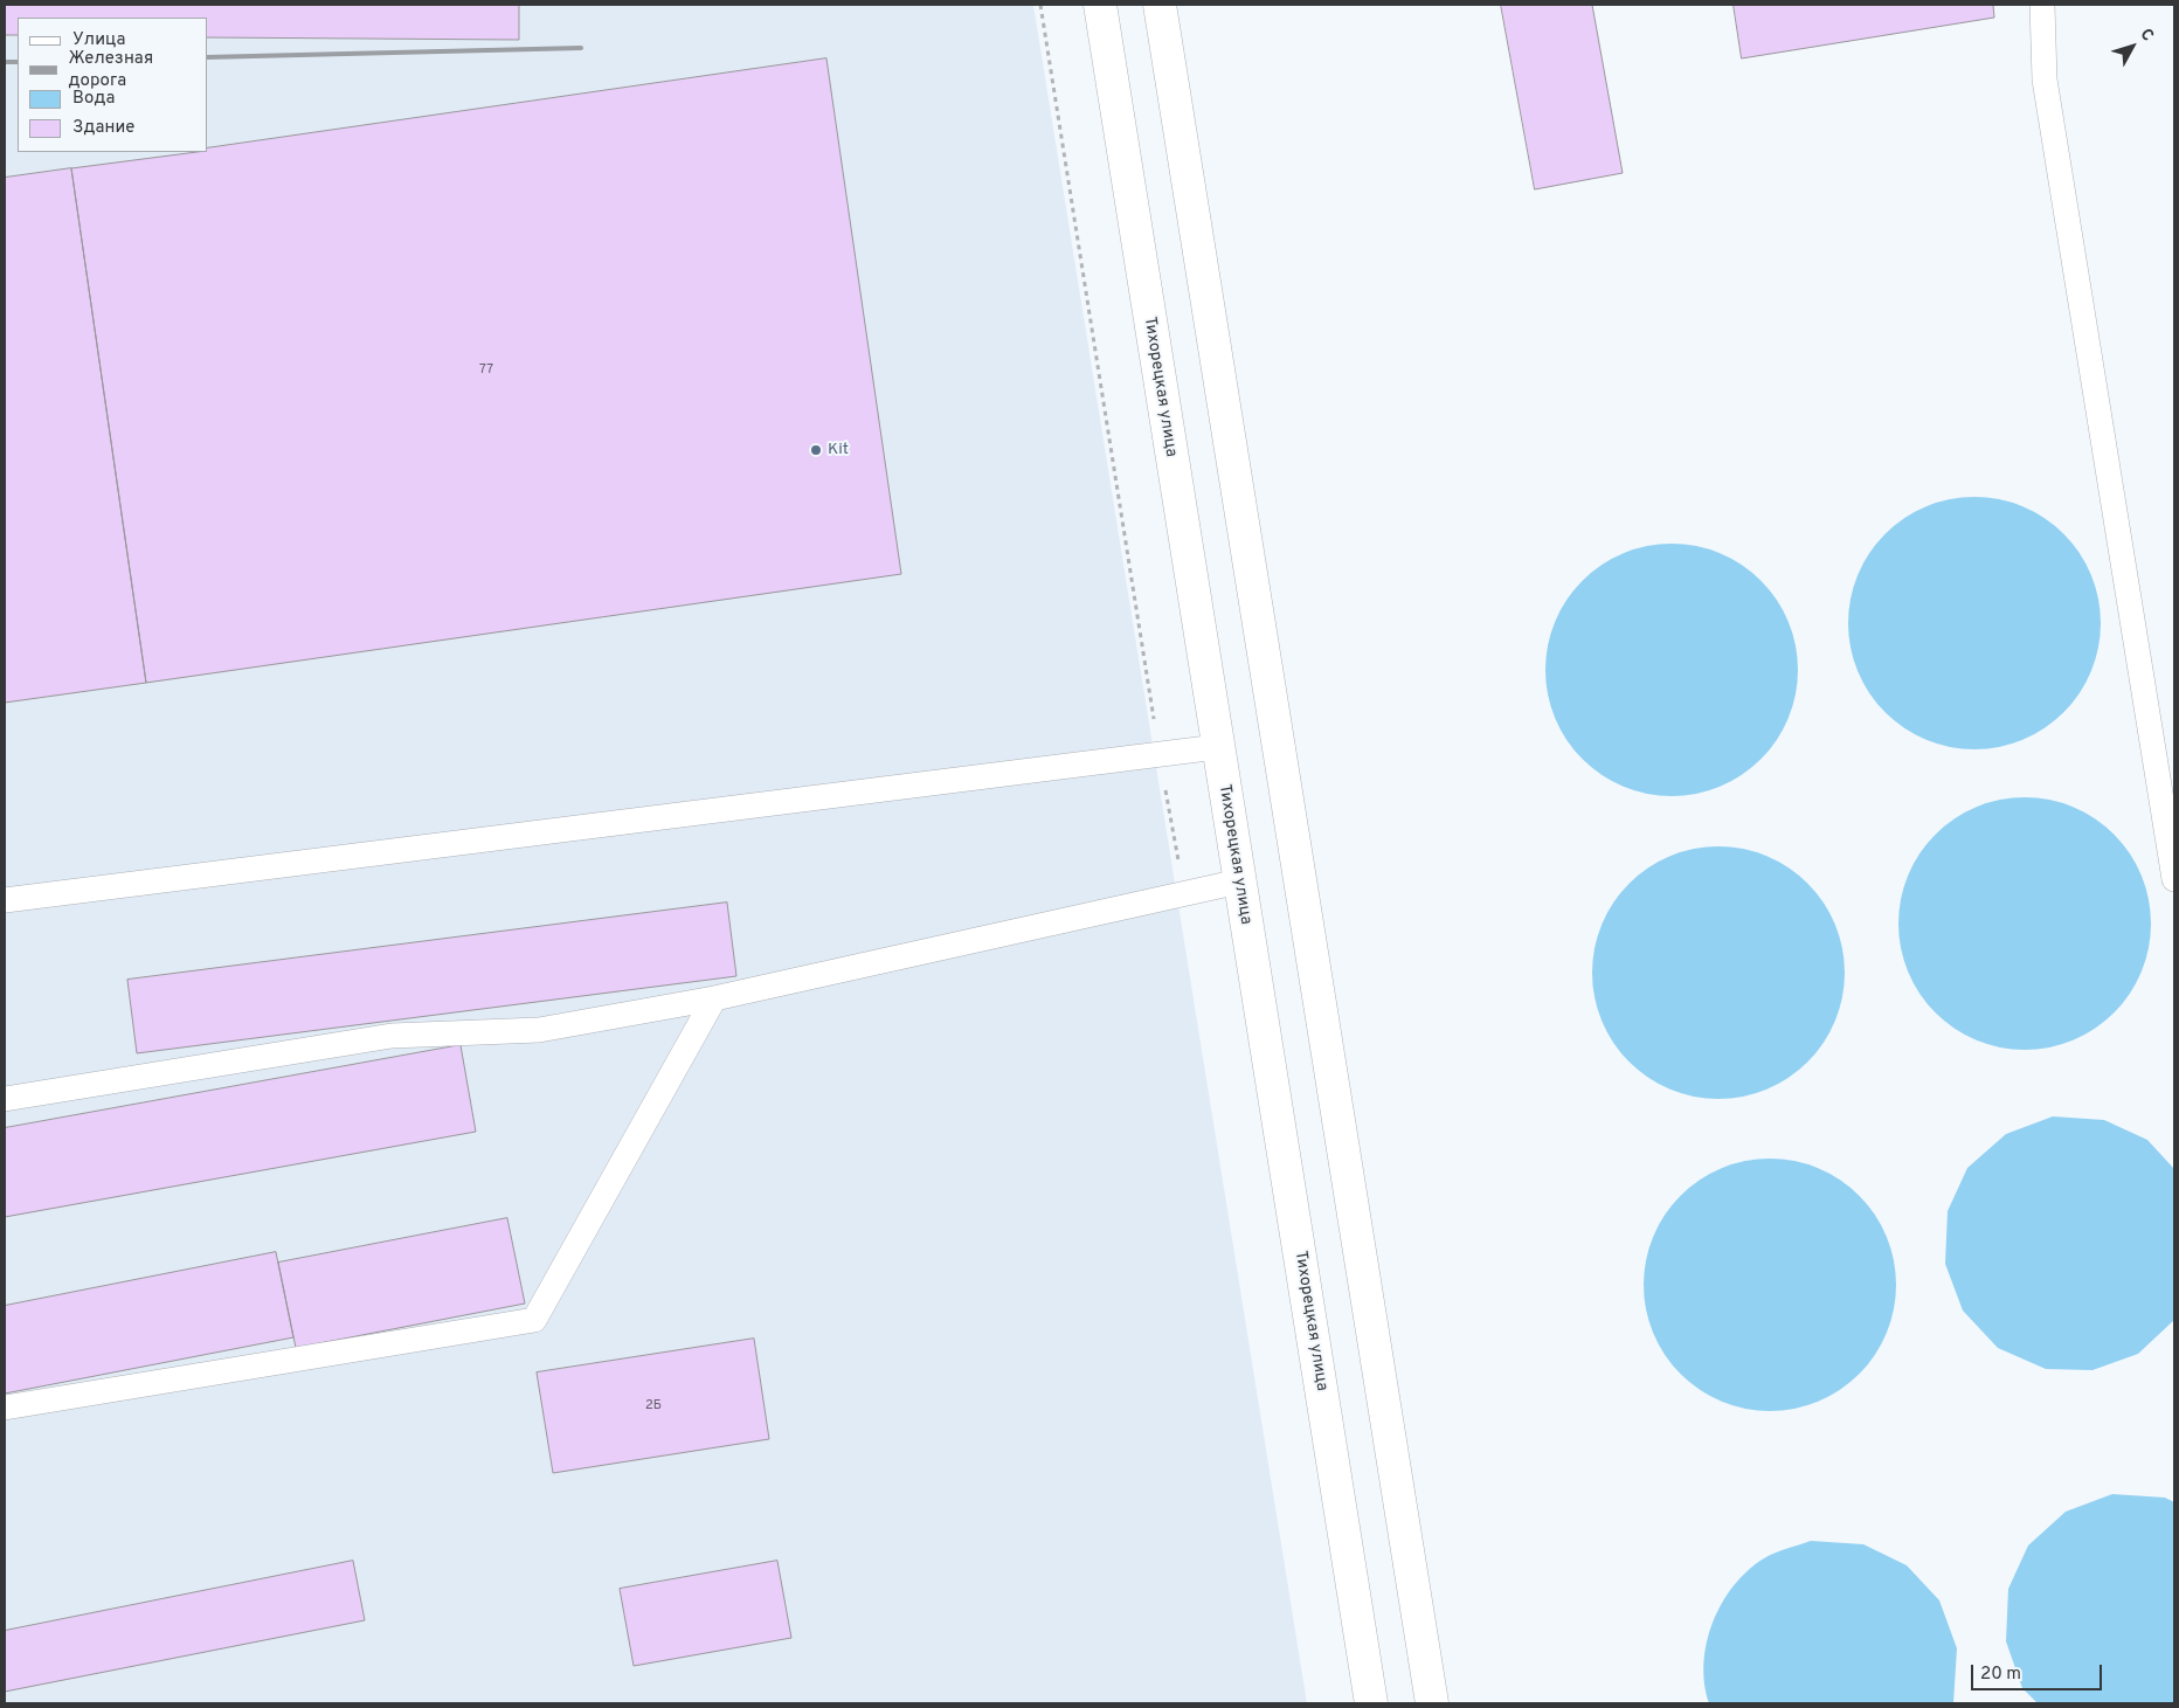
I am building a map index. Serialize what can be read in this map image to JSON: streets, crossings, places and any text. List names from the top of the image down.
{
  "streets": {
    "main road": ["Тихорецкая улица"]
  },
  "places": ["Kit"],
  "house_numbers": ["77", "2Б"],
  "legend": [
    "Улица",
    "Железная дорога",
    "Вода",
    "Здание"
  ],
  "scale_bar": "20 m",
  "north": "top right"
}
